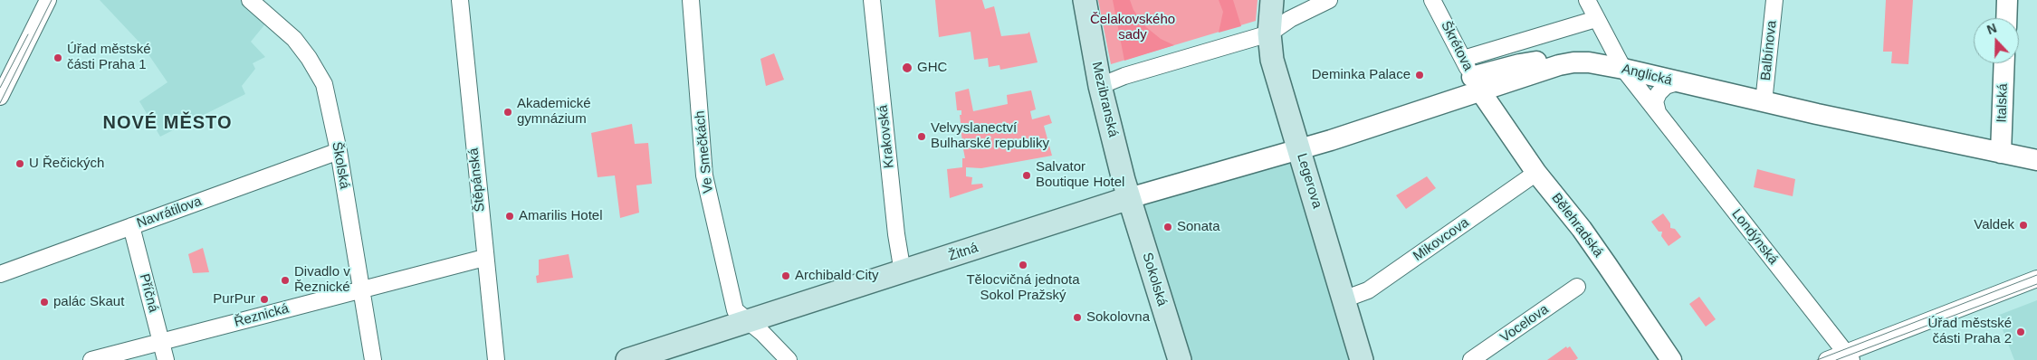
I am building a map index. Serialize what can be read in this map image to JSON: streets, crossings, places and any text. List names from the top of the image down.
{
  "streets": {
    "main road": [
      "Mezibranská",
      "Legerova",
      "Žitná",
      "Sokolská"
    ],
    "street": [
      "Škrétova",
      "Balbínova",
      "Anglická",
      "Italská",
      "Krakovská",
      "Ve Smečkách",
      "Školská",
      "Štěpánská",
      "Navrátilova",
      "Bělehradská",
      "Londýnská",
      "Mikovcova",
      "Příčná",
      "Řeznická",
      "Vocelova"
    ]
  },
  "crossings": [
    ["Škrétova", "Anglická"],
    ["Škrétova", "Bělehradská"],
    ["Balbínova", "Anglická"],
    ["Anglická", "Italská"],
    ["Anglická", "Legerova"],
    ["Anglická", "Bělehradská"],
    ["Anglická", "Londýnská"],
    ["Anglická", "Žitná"],
    ["Mezibranská", "Žitná"],
    ["Mezibranská", "Sokolská"],
    ["Krakovská", "Žitná"],
    ["Ve Smečkách", "Žitná"],
    ["Školská", "Navrátilova"],
    ["Školská", "Řeznická"],
    ["Štěpánská", "Řeznická"],
    ["Legerova", "Mikovcova"],
    ["Legerova", "Žitná"],
    ["Navrátilova", "Příčná"],
    ["Bělehradská", "Mikovcova"],
    ["Žitná", "Sokolská"],
    ["Příčná", "Řeznická"]
  ],
  "districts": ["NOVÉ MĚSTO"],
  "parks": ["Čelakovského sady"],
  "places": [
    "Úřad městské části Praha 1",
    "GHC",
    "Deminka Palace",
    "Akademické gymnázium",
    "Velvyslanectví Bulharské republiky",
    "U Řečických",
    "Salvator Boutique Hotel",
    "Amarilis Hotel",
    "Valdek",
    "Sonata",
    "Tělocvičná jednota Sokol Pražský",
    "Archibald City",
    "Divadlo v Řeznické",
    "PurPur",
    "palác Skaut",
    "Sokolovna",
    "Úřad městské části Praha 2"
  ],
  "north": "top"
}
